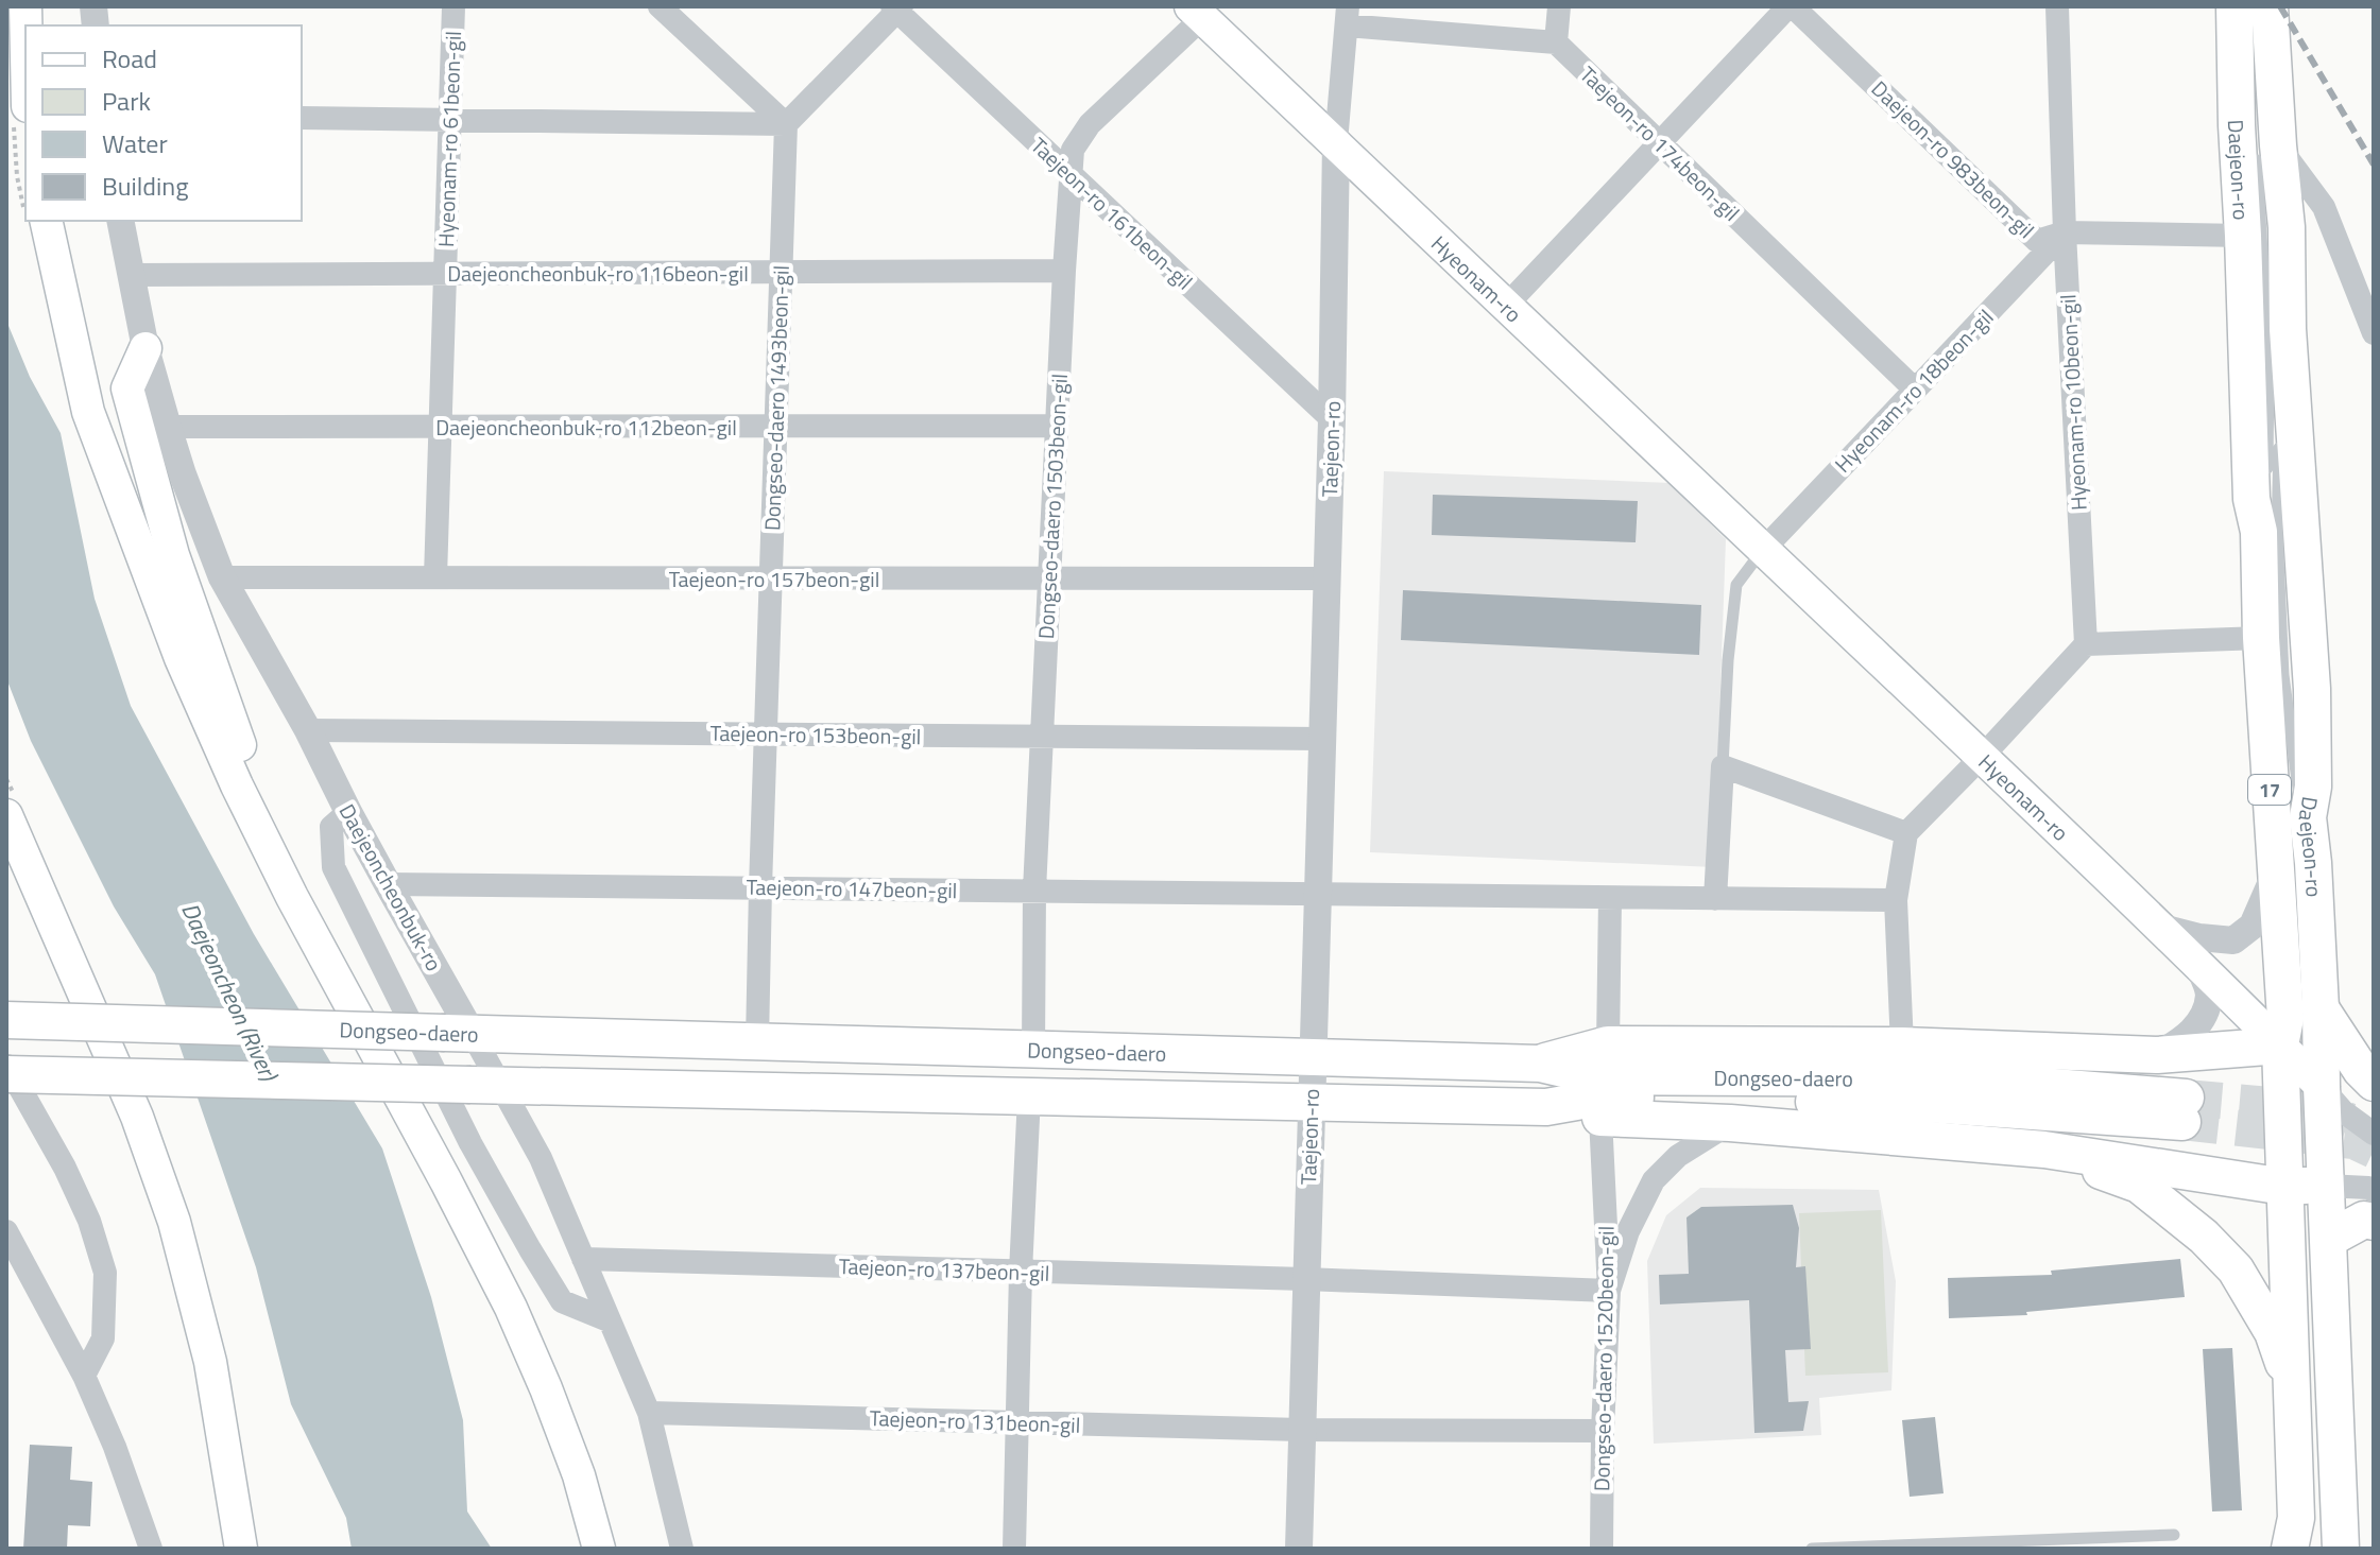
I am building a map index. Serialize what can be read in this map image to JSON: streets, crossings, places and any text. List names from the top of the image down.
{
  "streets": {
    "main road": [
      "Daejeon-ro",
      "Hyeonam-ro",
      "17",
      "Dongseo-daero"
    ],
    "street": [
      "Hyeonam-ro 61beon-gil",
      "Taejeon-ro 174beon-gil",
      "Daejeon-ro 983beon-gil",
      "Taejeon-ro 161beon-gil",
      "Daejeoncheonbuk-ro 116beon-gil",
      "Hyeonam-ro 18beon-gil",
      "Dongseo-daero 1493beon-gil",
      "Hyeonam-ro 10beon-gil",
      "Daejeoncheonbuk-ro 112beon-gil",
      "Taejeon-ro",
      "Dongseo-daero 1503beon-gil",
      "Taejeon-ro 157beon-gil",
      "Taejeon-ro 153beon-gil",
      "Daejeoncheonbuk-ro",
      "Taejeon-ro 147beon-gil",
      "Taejeon-ro 137beon-gil",
      "Dongseo-daero 1520beon-gil",
      "Taejeon-ro 131beon-gil"
    ]
  },
  "crossings": [
    ["Hyeonam-ro 61beon-gil", "Daejeoncheonbuk-ro 116beon-gil"],
    ["Hyeonam-ro 61beon-gil", "Daejeoncheonbuk-ro 112beon-gil"],
    ["Hyeonam-ro 61beon-gil", "Taejeon-ro 157beon-gil"],
    ["Taejeon-ro 174beon-gil", "Hyeonam-ro 18beon-gil"],
    ["Daejeon-ro 983beon-gil", "Daejeon-ro"],
    ["Daejeon-ro 983beon-gil", "Hyeonam-ro 18beon-gil"],
    ["Daejeon-ro 983beon-gil", "Hyeonam-ro 10beon-gil"],
    ["Daejeon-ro", "Hyeonam-ro"],
    ["Taejeon-ro 161beon-gil", "Taejeon-ro"],
    ["Taejeon-ro 161beon-gil", "Dongseo-daero 1503beon-gil"],
    ["Daejeoncheonbuk-ro 116beon-gil", "Dongseo-daero 1493beon-gil"],
    ["Daejeoncheonbuk-ro 116beon-gil", "Dongseo-daero 1503beon-gil"],
    ["Daejeoncheonbuk-ro 116beon-gil", "Daejeoncheonbuk-ro"],
    ["Hyeonam-ro", "Hyeonam-ro 18beon-gil"],
    ["Hyeonam-ro", "Taejeon-ro"],
    ["Hyeonam-ro", "Dongseo-daero 1503beon-gil"],
    ["Hyeonam-ro 18beon-gil", "Hyeonam-ro 10beon-gil"],
    ["Dongseo-daero 1493beon-gil", "Daejeoncheonbuk-ro 112beon-gil"],
    ["Dongseo-daero 1493beon-gil", "Taejeon-ro 157beon-gil"],
    ["Dongseo-daero 1493beon-gil", "Taejeon-ro 153beon-gil"],
    ["Dongseo-daero 1493beon-gil", "Taejeon-ro 147beon-gil"],
    ["Dongseo-daero 1493beon-gil", "Dongseo-daero"],
    ["Daejeoncheonbuk-ro 112beon-gil", "Dongseo-daero 1503beon-gil"],
    ["Daejeoncheonbuk-ro 112beon-gil", "Daejeoncheonbuk-ro"],
    ["Taejeon-ro", "Taejeon-ro 157beon-gil"],
    ["Taejeon-ro", "Taejeon-ro 153beon-gil"],
    ["Taejeon-ro", "Taejeon-ro 147beon-gil"],
    ["Taejeon-ro", "Dongseo-daero"],
    ["Taejeon-ro", "Taejeon-ro 137beon-gil"],
    ["Taejeon-ro", "Taejeon-ro 131beon-gil"],
    ["Dongseo-daero 1503beon-gil", "Taejeon-ro 157beon-gil"],
    ["Dongseo-daero 1503beon-gil", "Taejeon-ro 153beon-gil"],
    ["Dongseo-daero 1503beon-gil", "Taejeon-ro 147beon-gil"],
    ["Dongseo-daero 1503beon-gil", "Dongseo-daero"],
    ["Taejeon-ro 157beon-gil", "Daejeoncheonbuk-ro"],
    ["Taejeon-ro 153beon-gil", "Daejeoncheonbuk-ro"],
    ["Daejeoncheonbuk-ro", "Taejeon-ro 147beon-gil"],
    ["Daejeoncheonbuk-ro", "Dongseo-daero"],
    ["Daejeoncheonbuk-ro", "Taejeon-ro 137beon-gil"],
    ["Daejeoncheonbuk-ro", "Taejeon-ro 131beon-gil"]
  ],
  "water": ["Daejeoncheon (River)"],
  "legend": [
    "Road",
    "Park",
    "Water",
    "Building"
  ]
}
